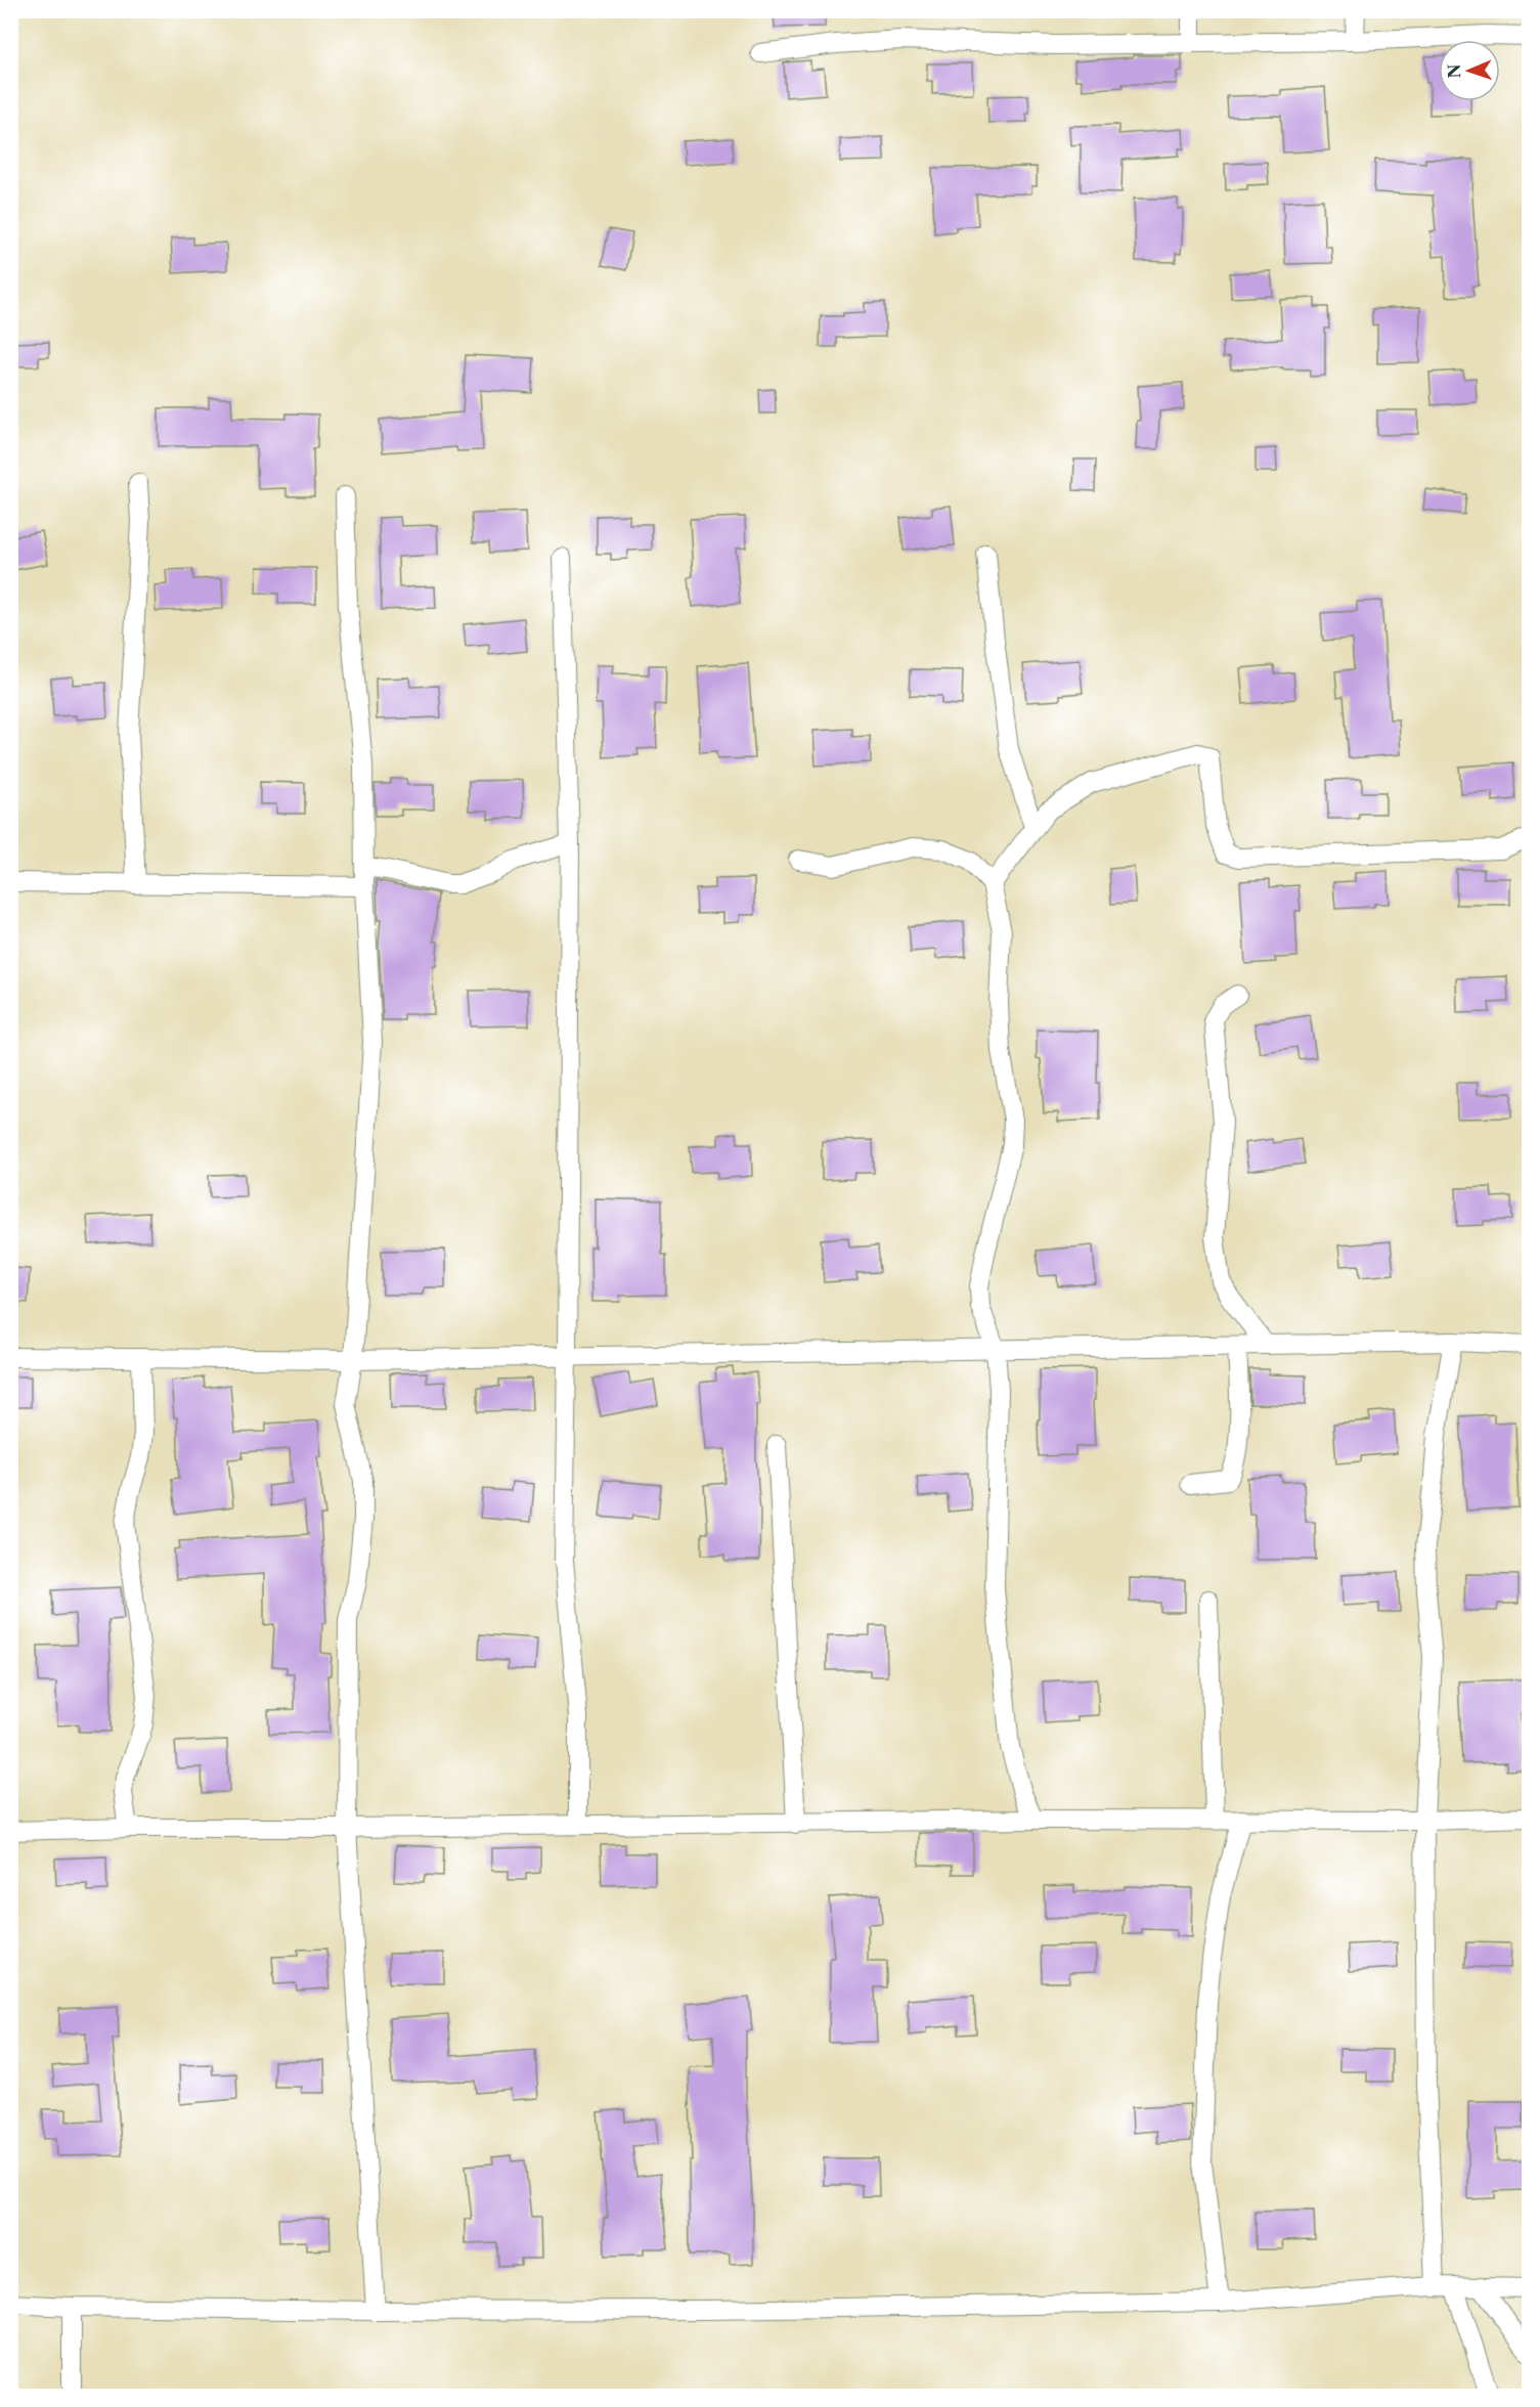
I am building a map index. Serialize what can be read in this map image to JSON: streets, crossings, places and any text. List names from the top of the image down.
{
  "north": "left"
}
